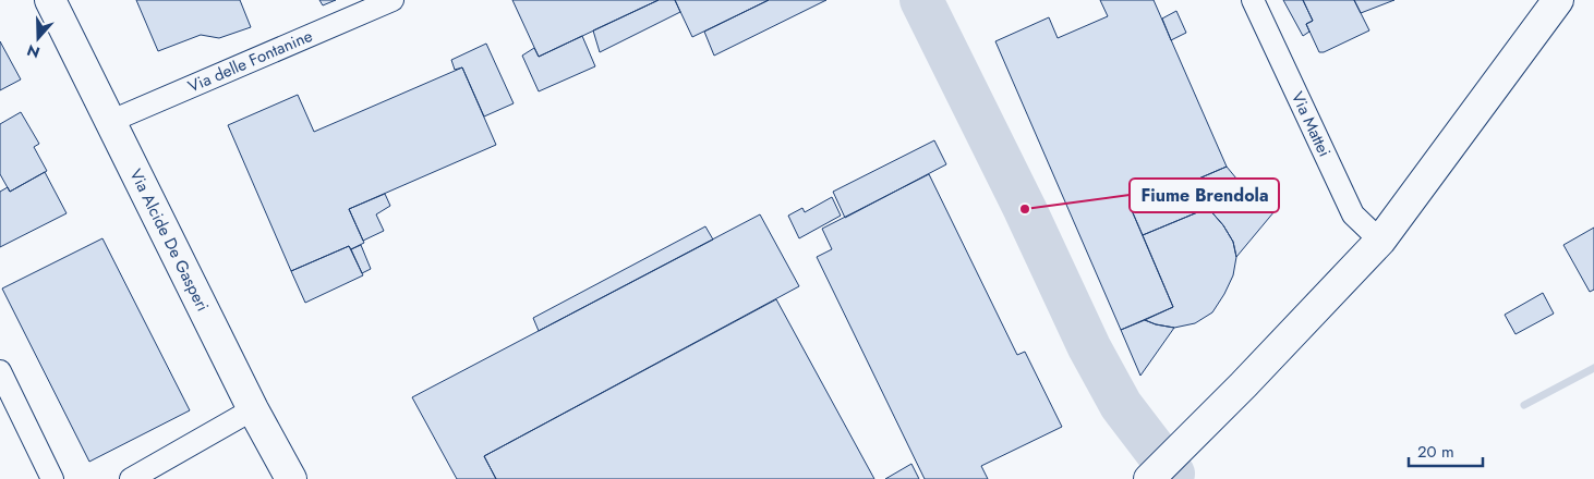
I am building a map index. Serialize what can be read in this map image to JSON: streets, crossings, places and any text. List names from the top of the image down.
{
  "streets": {
    "main road": ["Via Alcide De Gasperi"],
    "street": ["Via delle Fontanine", "Via Mattei"]
  },
  "crossings": [
    ["Via delle Fontanine", "Via Alcide De Gasperi"]
  ],
  "places": ["Fiume Brendola"],
  "scale_bar": "20 m",
  "north": "bottom"
}
